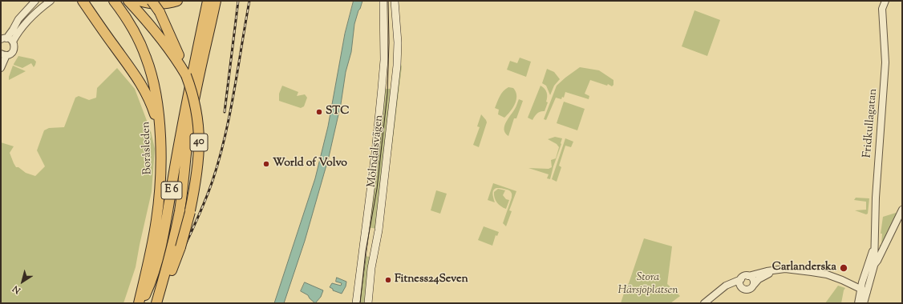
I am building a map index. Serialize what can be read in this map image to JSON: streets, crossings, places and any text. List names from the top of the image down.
{
  "streets": {
    "highway": ["40", "Boråsleden", "E 6"],
    "main road": ["Mölndalsvägen"],
    "street": ["Fridkullagatan"]
  },
  "crossings": [
    ["40", "E 6"]
  ],
  "parks": ["Stora Härsjöplatsen"],
  "places": [
    "STC",
    "World of Volvo",
    "Carlanderska",
    "Fitness24Seven"
  ],
  "north": "bottom left"
}
